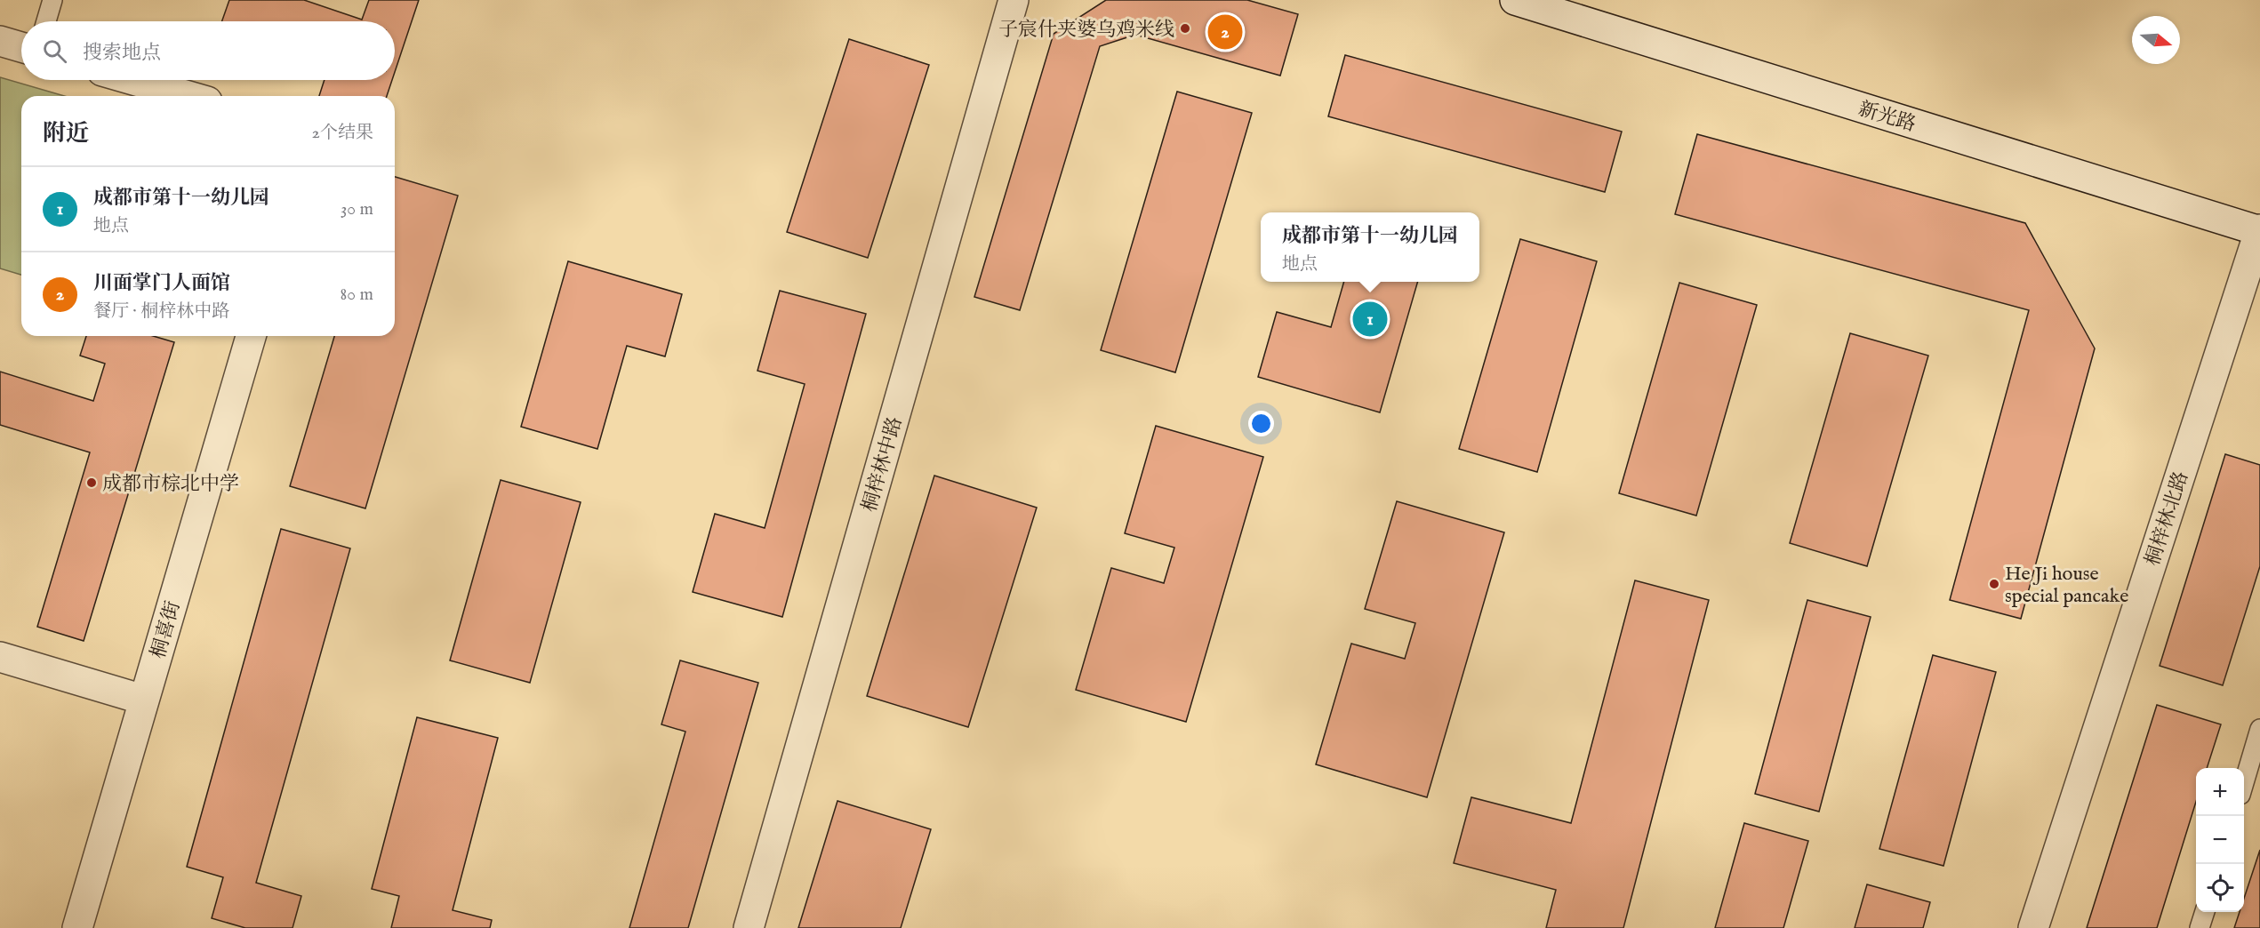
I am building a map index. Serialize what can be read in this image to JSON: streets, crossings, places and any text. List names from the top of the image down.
{
  "streets": {
    "street": [
      "新光路",
      "桐梓林中路",
      "桐梓林北路",
      "桐喜街"
    ]
  },
  "crossings": [
    ["新光路", "桐梓林北路"]
  ],
  "places": ["子宸什夹婆乌鸡米线", "成都市棕北中学", "He Ji house special pancake"],
  "north": "right",
  "page": {
    "pins": ["2", "1"],
    "search": "搜索地点",
    "heading": ["附近", "2个结果"],
    "list": [
      {
        "mark": "1",
        "name": "成都市第十一幼儿园",
        "note": "地点",
        "value": "30 m"
      },
      {
        "mark": "2",
        "name": "川面掌门人面馆",
        "note": "餐厅 · 桐梓林中路",
        "value": "80 m"
      }
    ],
    "popup": ["成都市第十一幼儿园", "地点"],
    "map_buttons": ["+", "−"]
  }
}
